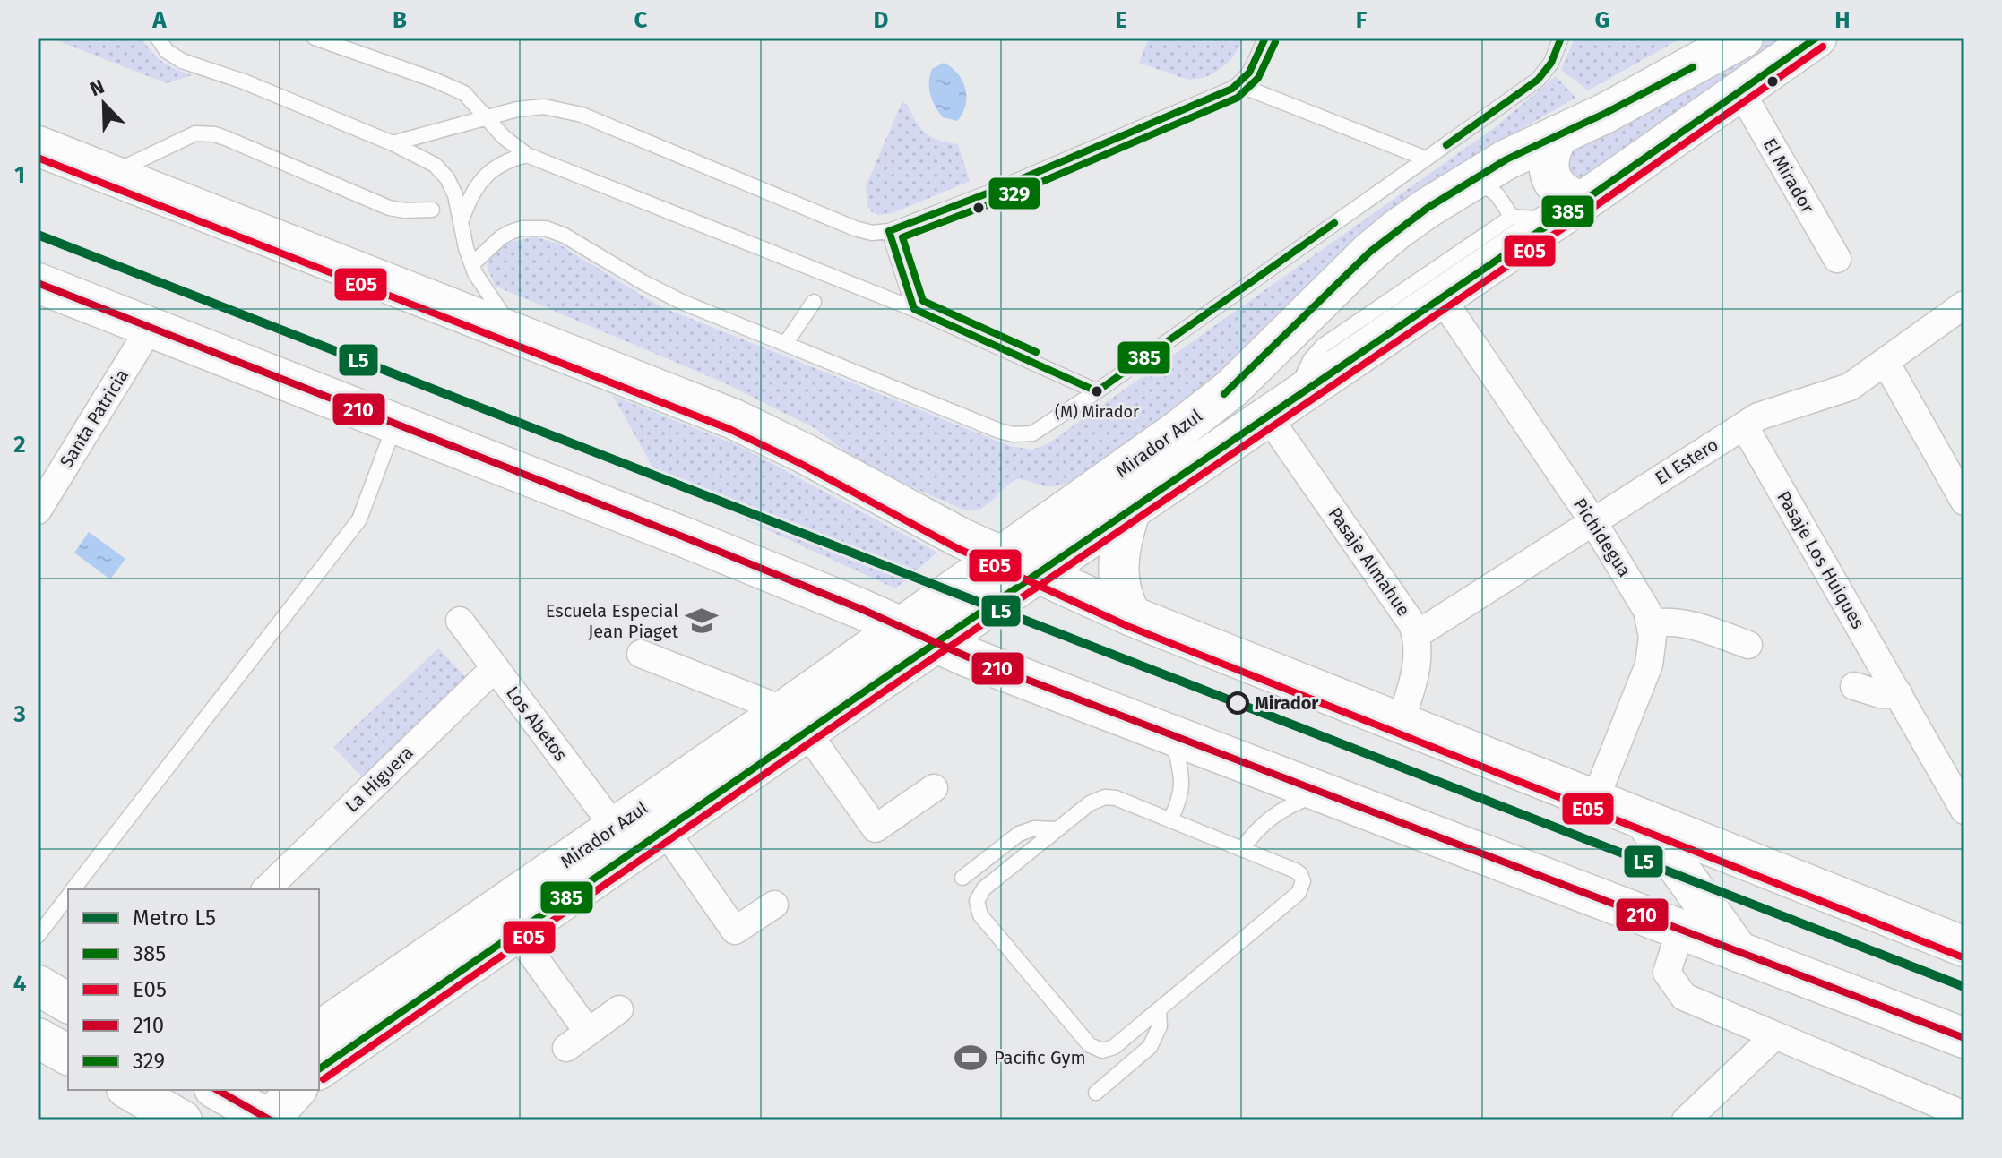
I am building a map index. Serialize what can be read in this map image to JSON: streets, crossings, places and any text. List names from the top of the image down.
{
  "streets": {
    "main road": ["Mirador Azul"],
    "street": [
      "El Mirador",
      "Santa Patricia",
      "El Estero",
      "Pichidegua",
      "Pasaje Los Huiques",
      "Pasaje Almahue",
      "Los Abetos",
      "La Higuera"
    ]
  },
  "crossings": [
    ["El Mirador", "Mirador Azul"],
    ["Mirador Azul", "Pichidegua"],
    ["Mirador Azul", "Pasaje Almahue"],
    ["Mirador Azul", "Los Abetos"],
    ["El Estero", "Pichidegua"],
    ["El Estero", "Pasaje Los Huiques"],
    ["El Estero", "Pasaje Almahue"],
    ["Los Abetos", "La Higuera"]
  ],
  "places": {
    "other": ["(M) Mirador", "Mirador"],
    "school or university": ["Escuela Especial Jean Piaget"],
    "sports": ["Pacific Gym"]
  },
  "lines": [
    "transit line 385",
    "transit line 329",
    "transit line E05",
    "metro line L5",
    "transit line 210"
  ],
  "legend": [
    "Metro L5",
    "385",
    "E05",
    "210",
    "329"
  ],
  "north": "top left",
  "grid": {
    "columns": [
      "A",
      "B",
      "C",
      "D",
      "E",
      "F",
      "G",
      "H"
    ],
    "rows": [
      "1",
      "2",
      "3",
      "4"
    ]
  }
}
